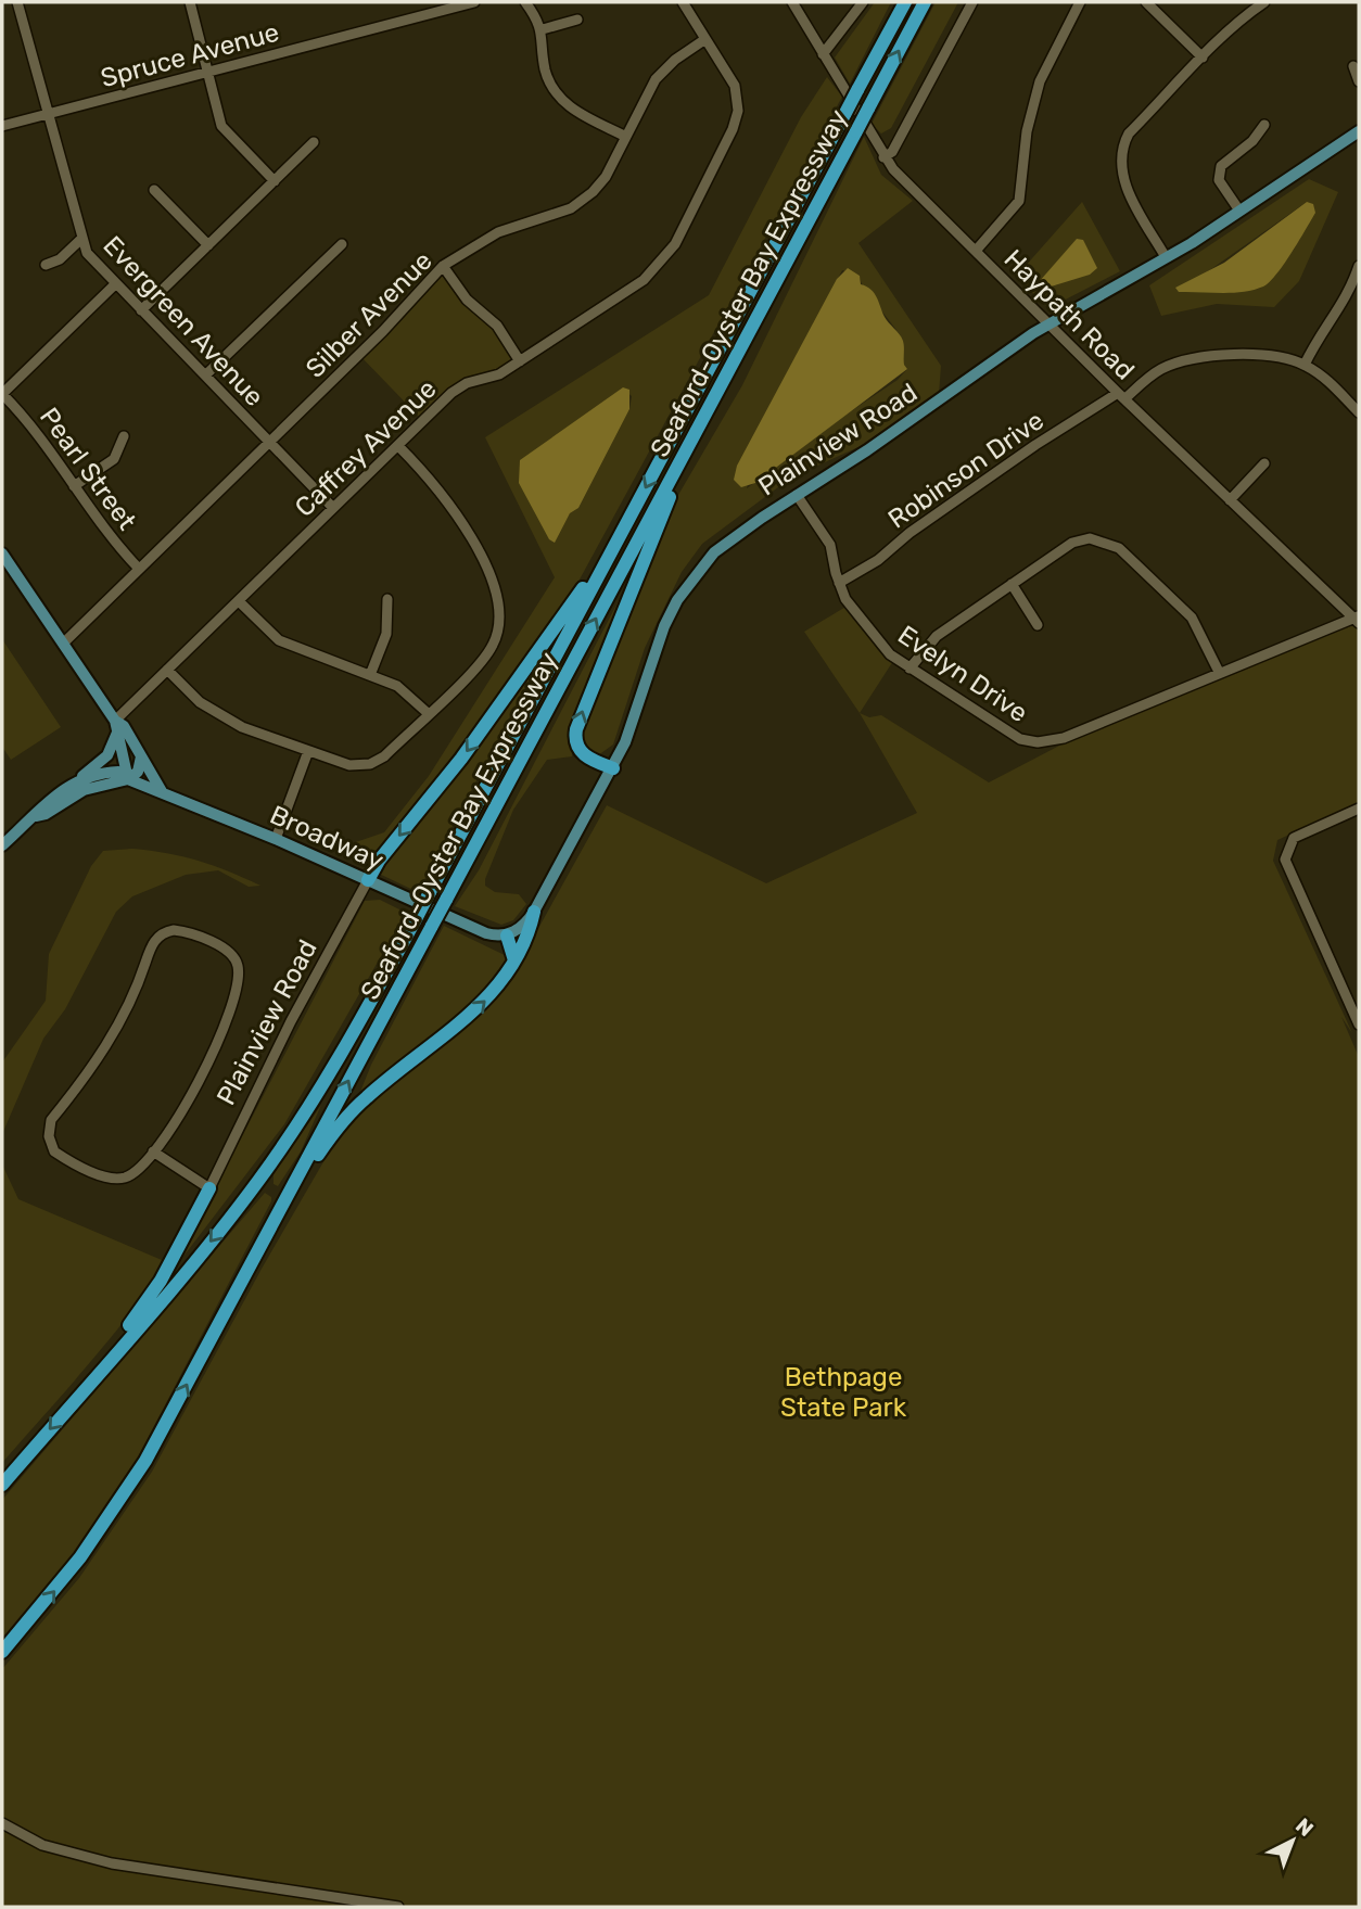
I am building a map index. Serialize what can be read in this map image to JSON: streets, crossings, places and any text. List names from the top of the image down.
{
  "streets": {
    "highway": ["Seaford-Oyster Bay Expressway"],
    "main road": ["Plainview Road", "Broadway"],
    "street": [
      "Spruce Avenue",
      "Silber Avenue",
      "Haypath Road",
      "Evergreen Avenue",
      "Caffrey Avenue",
      "Pearl Street",
      "Robinson Drive",
      "Evelyn Drive"
    ]
  },
  "crossings": [
    ["Spruce Avenue", "Evergreen Avenue"],
    ["Silber Avenue", "Evergreen Avenue"],
    ["Silber Avenue", "Caffrey Avenue"],
    ["Silber Avenue", "Pearl Street"],
    ["Haypath Road", "Plainview Road"],
    ["Haypath Road", "Robinson Drive"],
    ["Haypath Road", "Evelyn Drive"],
    ["Evergreen Avenue", "Caffrey Avenue"],
    ["Plainview Road", "Evelyn Drive"],
    ["Plainview Road", "Broadway"],
    ["Robinson Drive", "Evelyn Drive"]
  ],
  "parks": ["Bethpage State Park"],
  "north": "top right"
}
